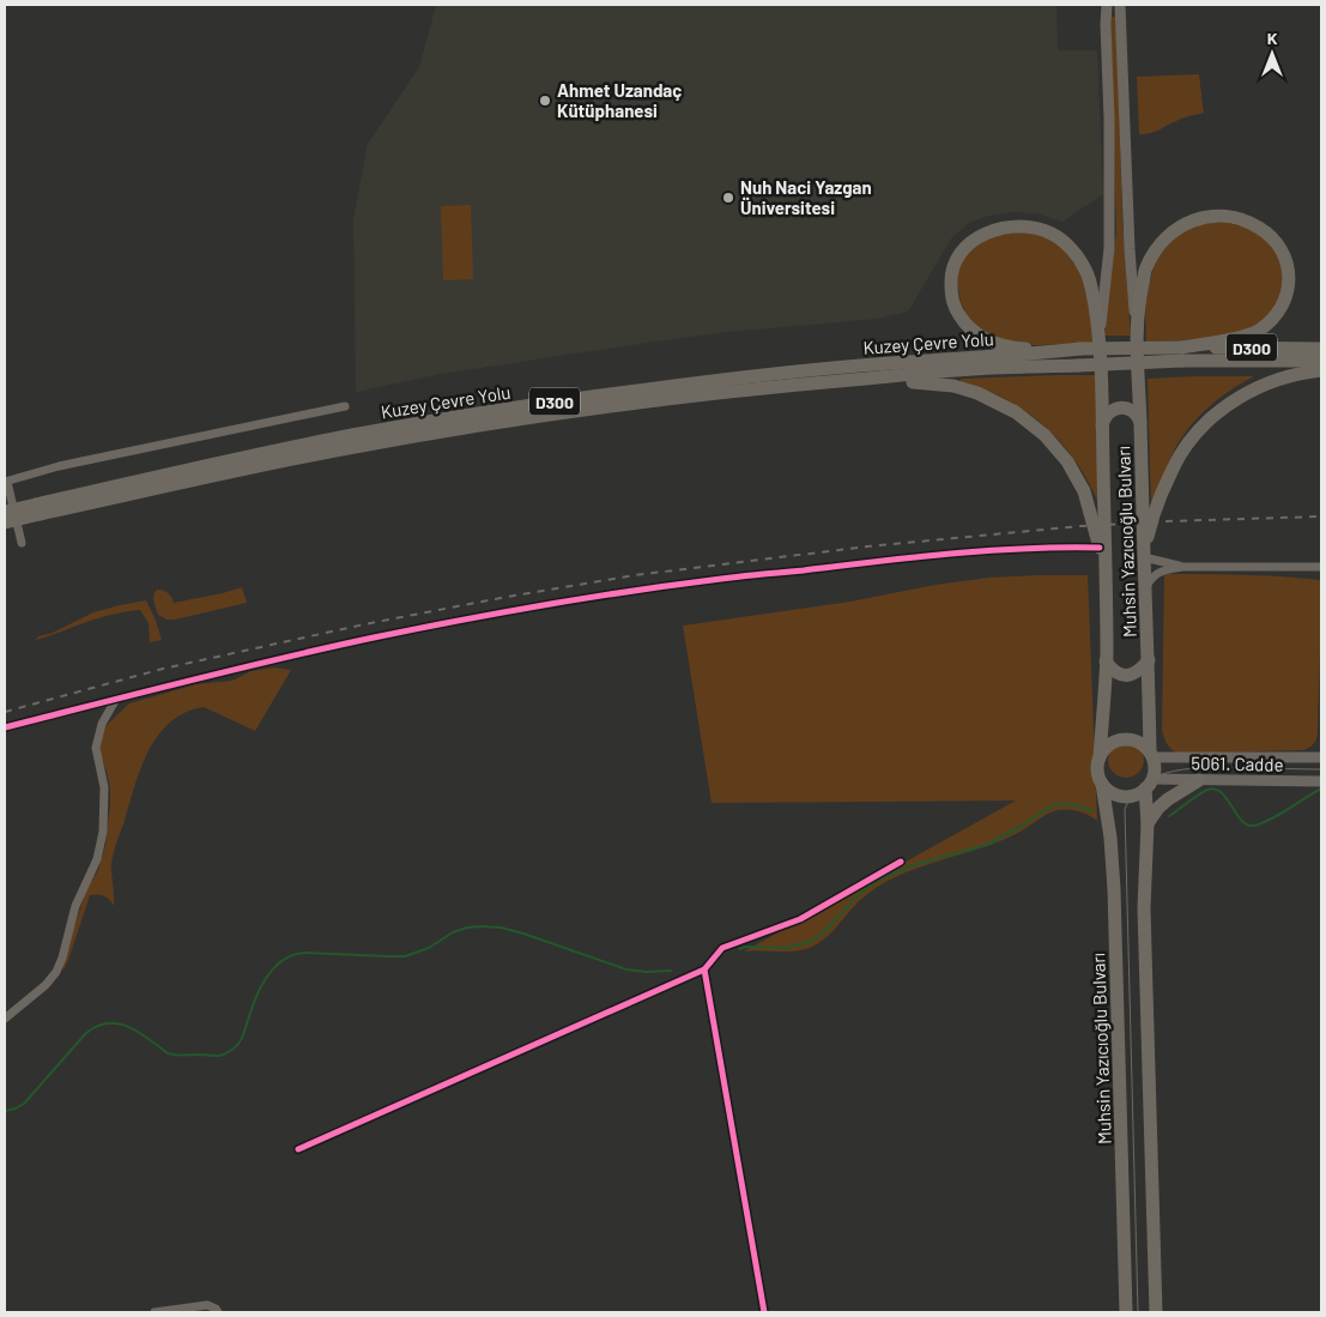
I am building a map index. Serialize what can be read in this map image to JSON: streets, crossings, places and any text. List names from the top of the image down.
{
  "streets": {
    "highway": ["Kuzey Çevre Yolu", "D300", "Muhsin Yazıcıoğlu Bulvarı"],
    "street": ["5061. Cadde"]
  },
  "crossings": [
    ["Kuzey Çevre Yolu", "D300"],
    ["Kuzey Çevre Yolu", "Muhsin Yazıcıoğlu Bulvarı"],
    ["D300", "Muhsin Yazıcıoğlu Bulvarı"],
    ["Muhsin Yazıcıoğlu Bulvarı", "5061. Cadde"]
  ],
  "places": ["Ahmet Uzandaç Kütüphanesi", "Nuh Naci Yazgan Üniversitesi"],
  "north": "top"
}
